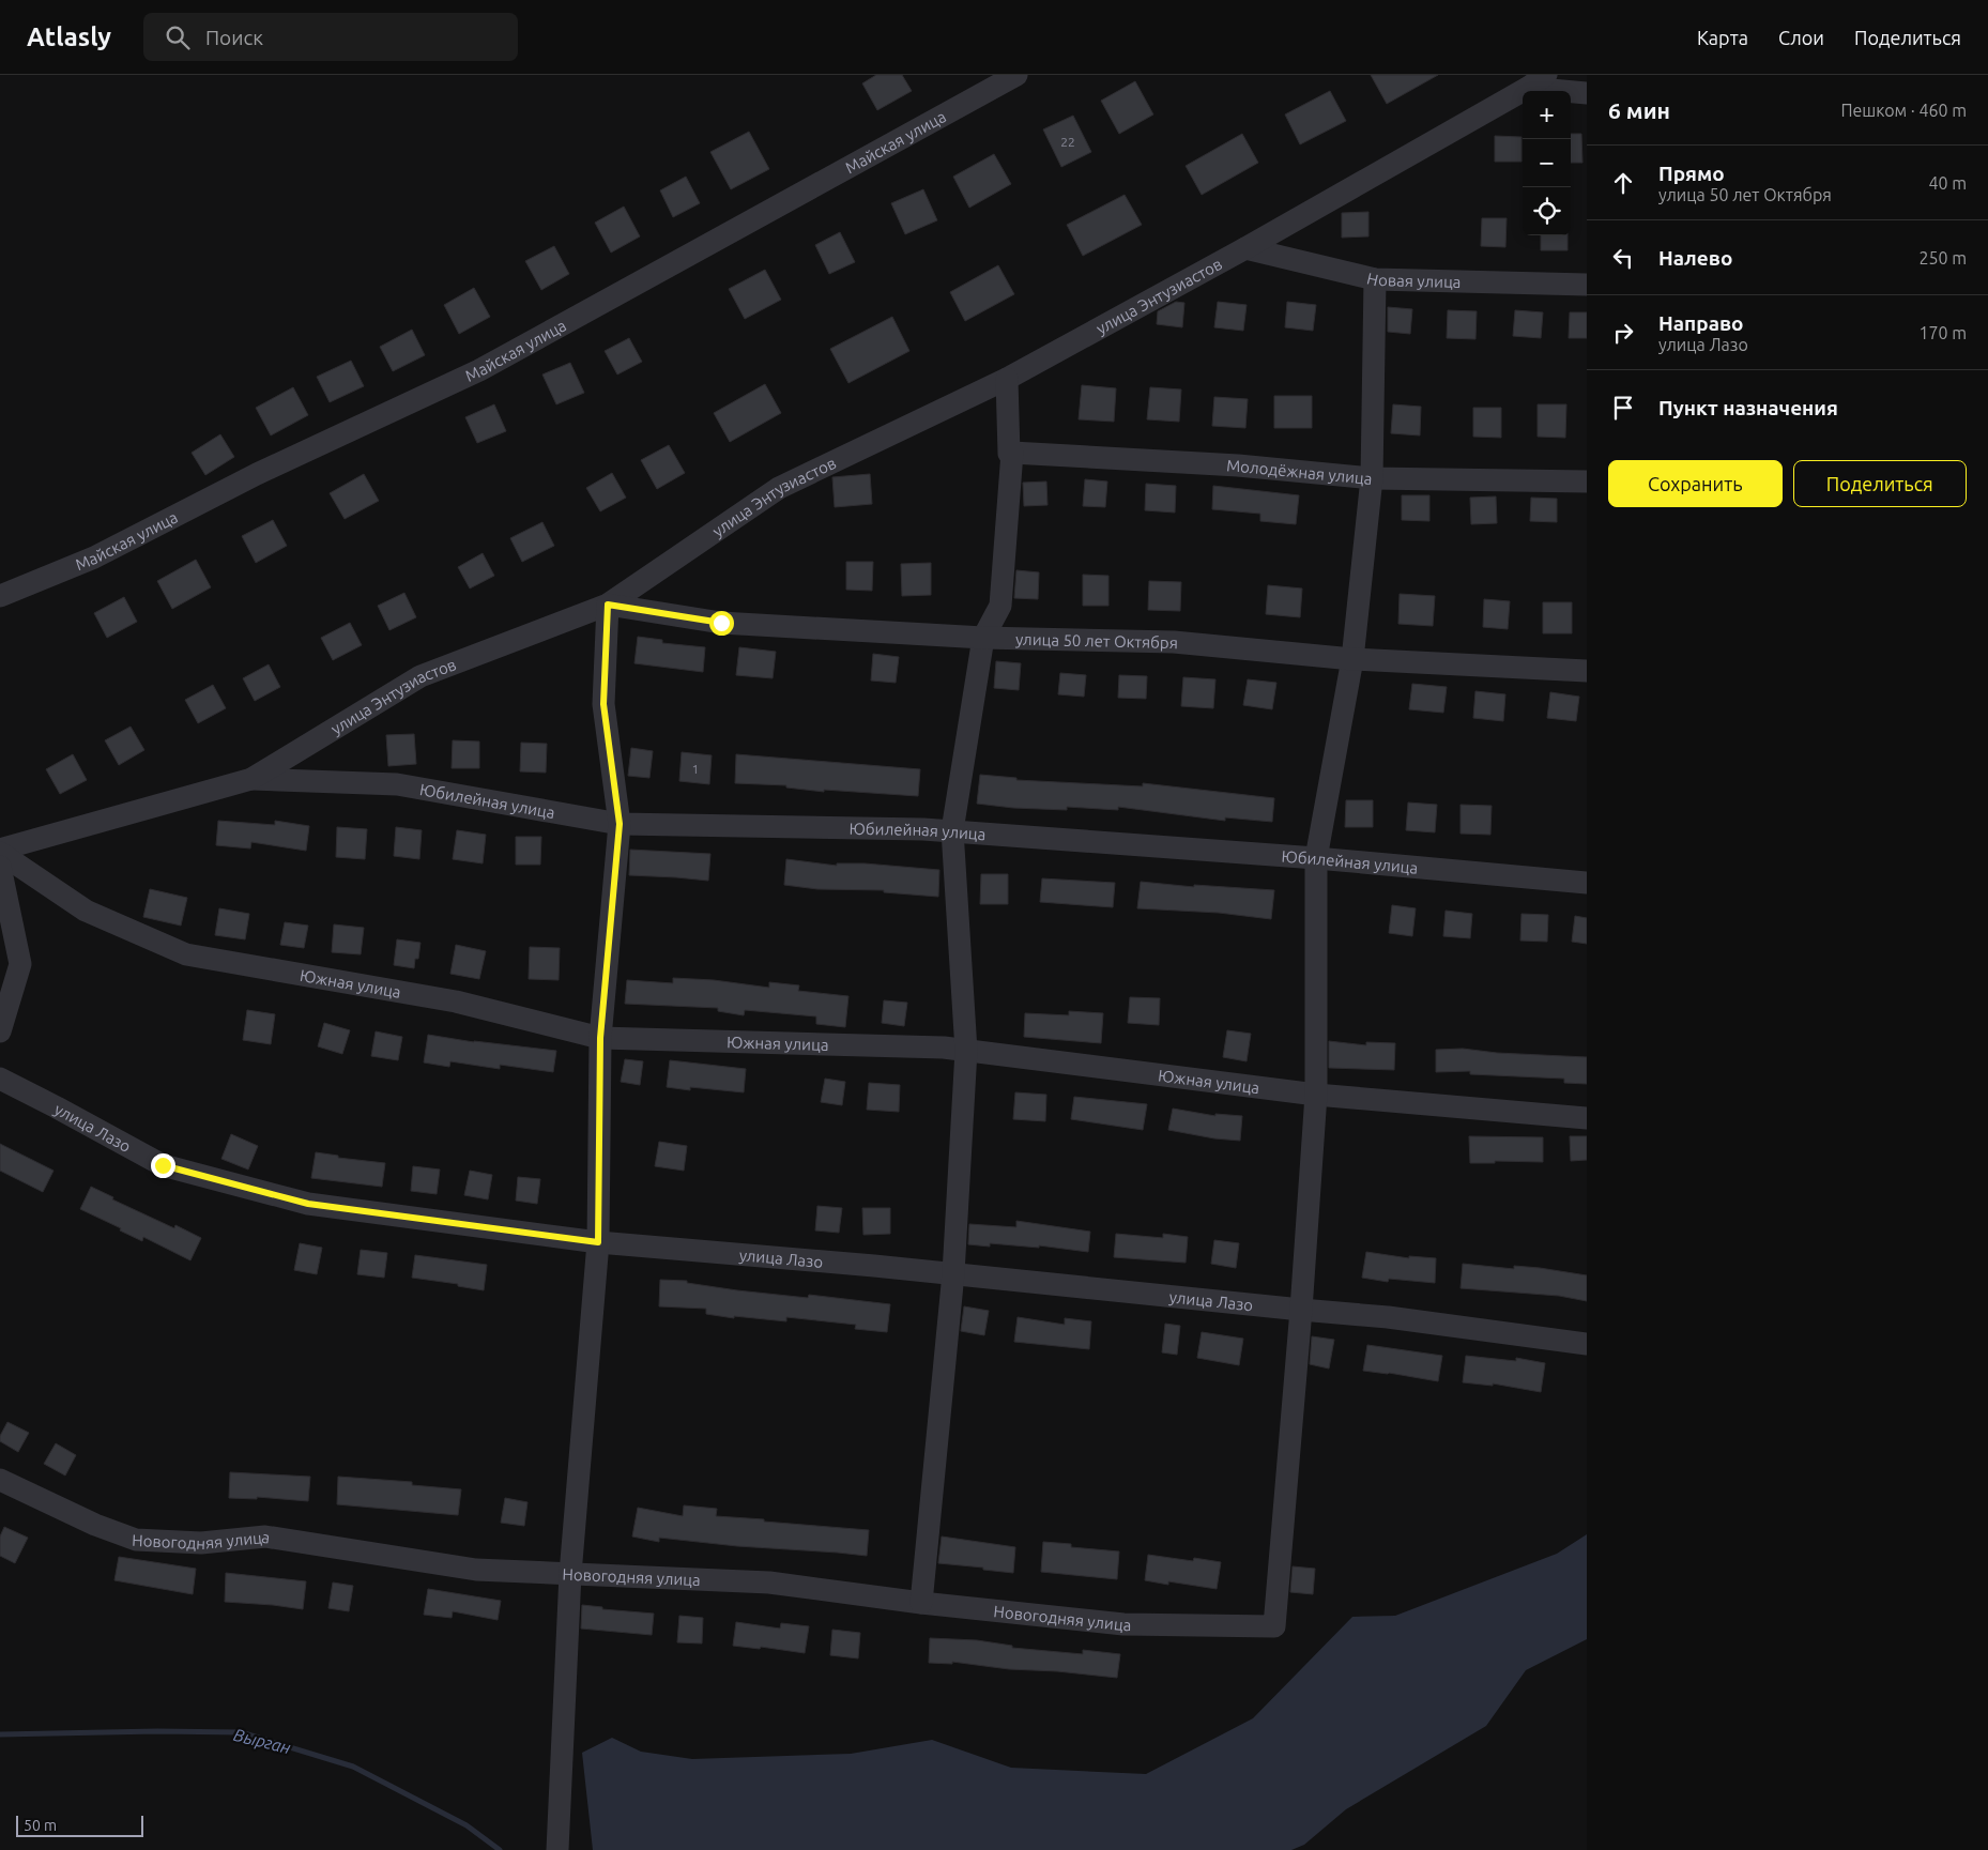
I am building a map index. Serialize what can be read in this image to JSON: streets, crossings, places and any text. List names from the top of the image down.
{
  "streets": {
    "street": [
      "Майская улица",
      "Новая улица",
      "улица Энтузиастов",
      "Молодёжная улица",
      "улица 50 лет Октября",
      "Юбилейная улица",
      "Южная улица",
      "улица Лазо",
      "Новогодняя улица"
    ]
  },
  "crossings": [
    ["Новая улица", "улица Энтузиастов"],
    ["улица Энтузиастов", "улица 50 лет Октября"],
    ["улица Энтузиастов", "Юбилейная улица"],
    ["улица Энтузиастов", "Южная улица"],
    ["улица Лазо", "Новогодняя улица"]
  ],
  "water": ["Вырган"],
  "house_numbers": ["22", "1"],
  "scale_bar": "50 m",
  "page": {
    "header": "Atlasly",
    "search": "Поиск",
    "nav": ["Карта", "Слои", "Поделиться"],
    "heading": ["6 мин", "Пешком · 460 m"],
    "map_buttons": ["+", "−"],
    "list": [
      ["Прямо", "улица 50 лет Октября", "40 m"],
      ["Налево", "250 m"],
      ["Направо", "улица Лазо", "170 m"],
      "Пункт назначения"
    ],
    "buttons": ["Сохранить", "Поделиться"],
    "scale": "50 m"
  }
}
